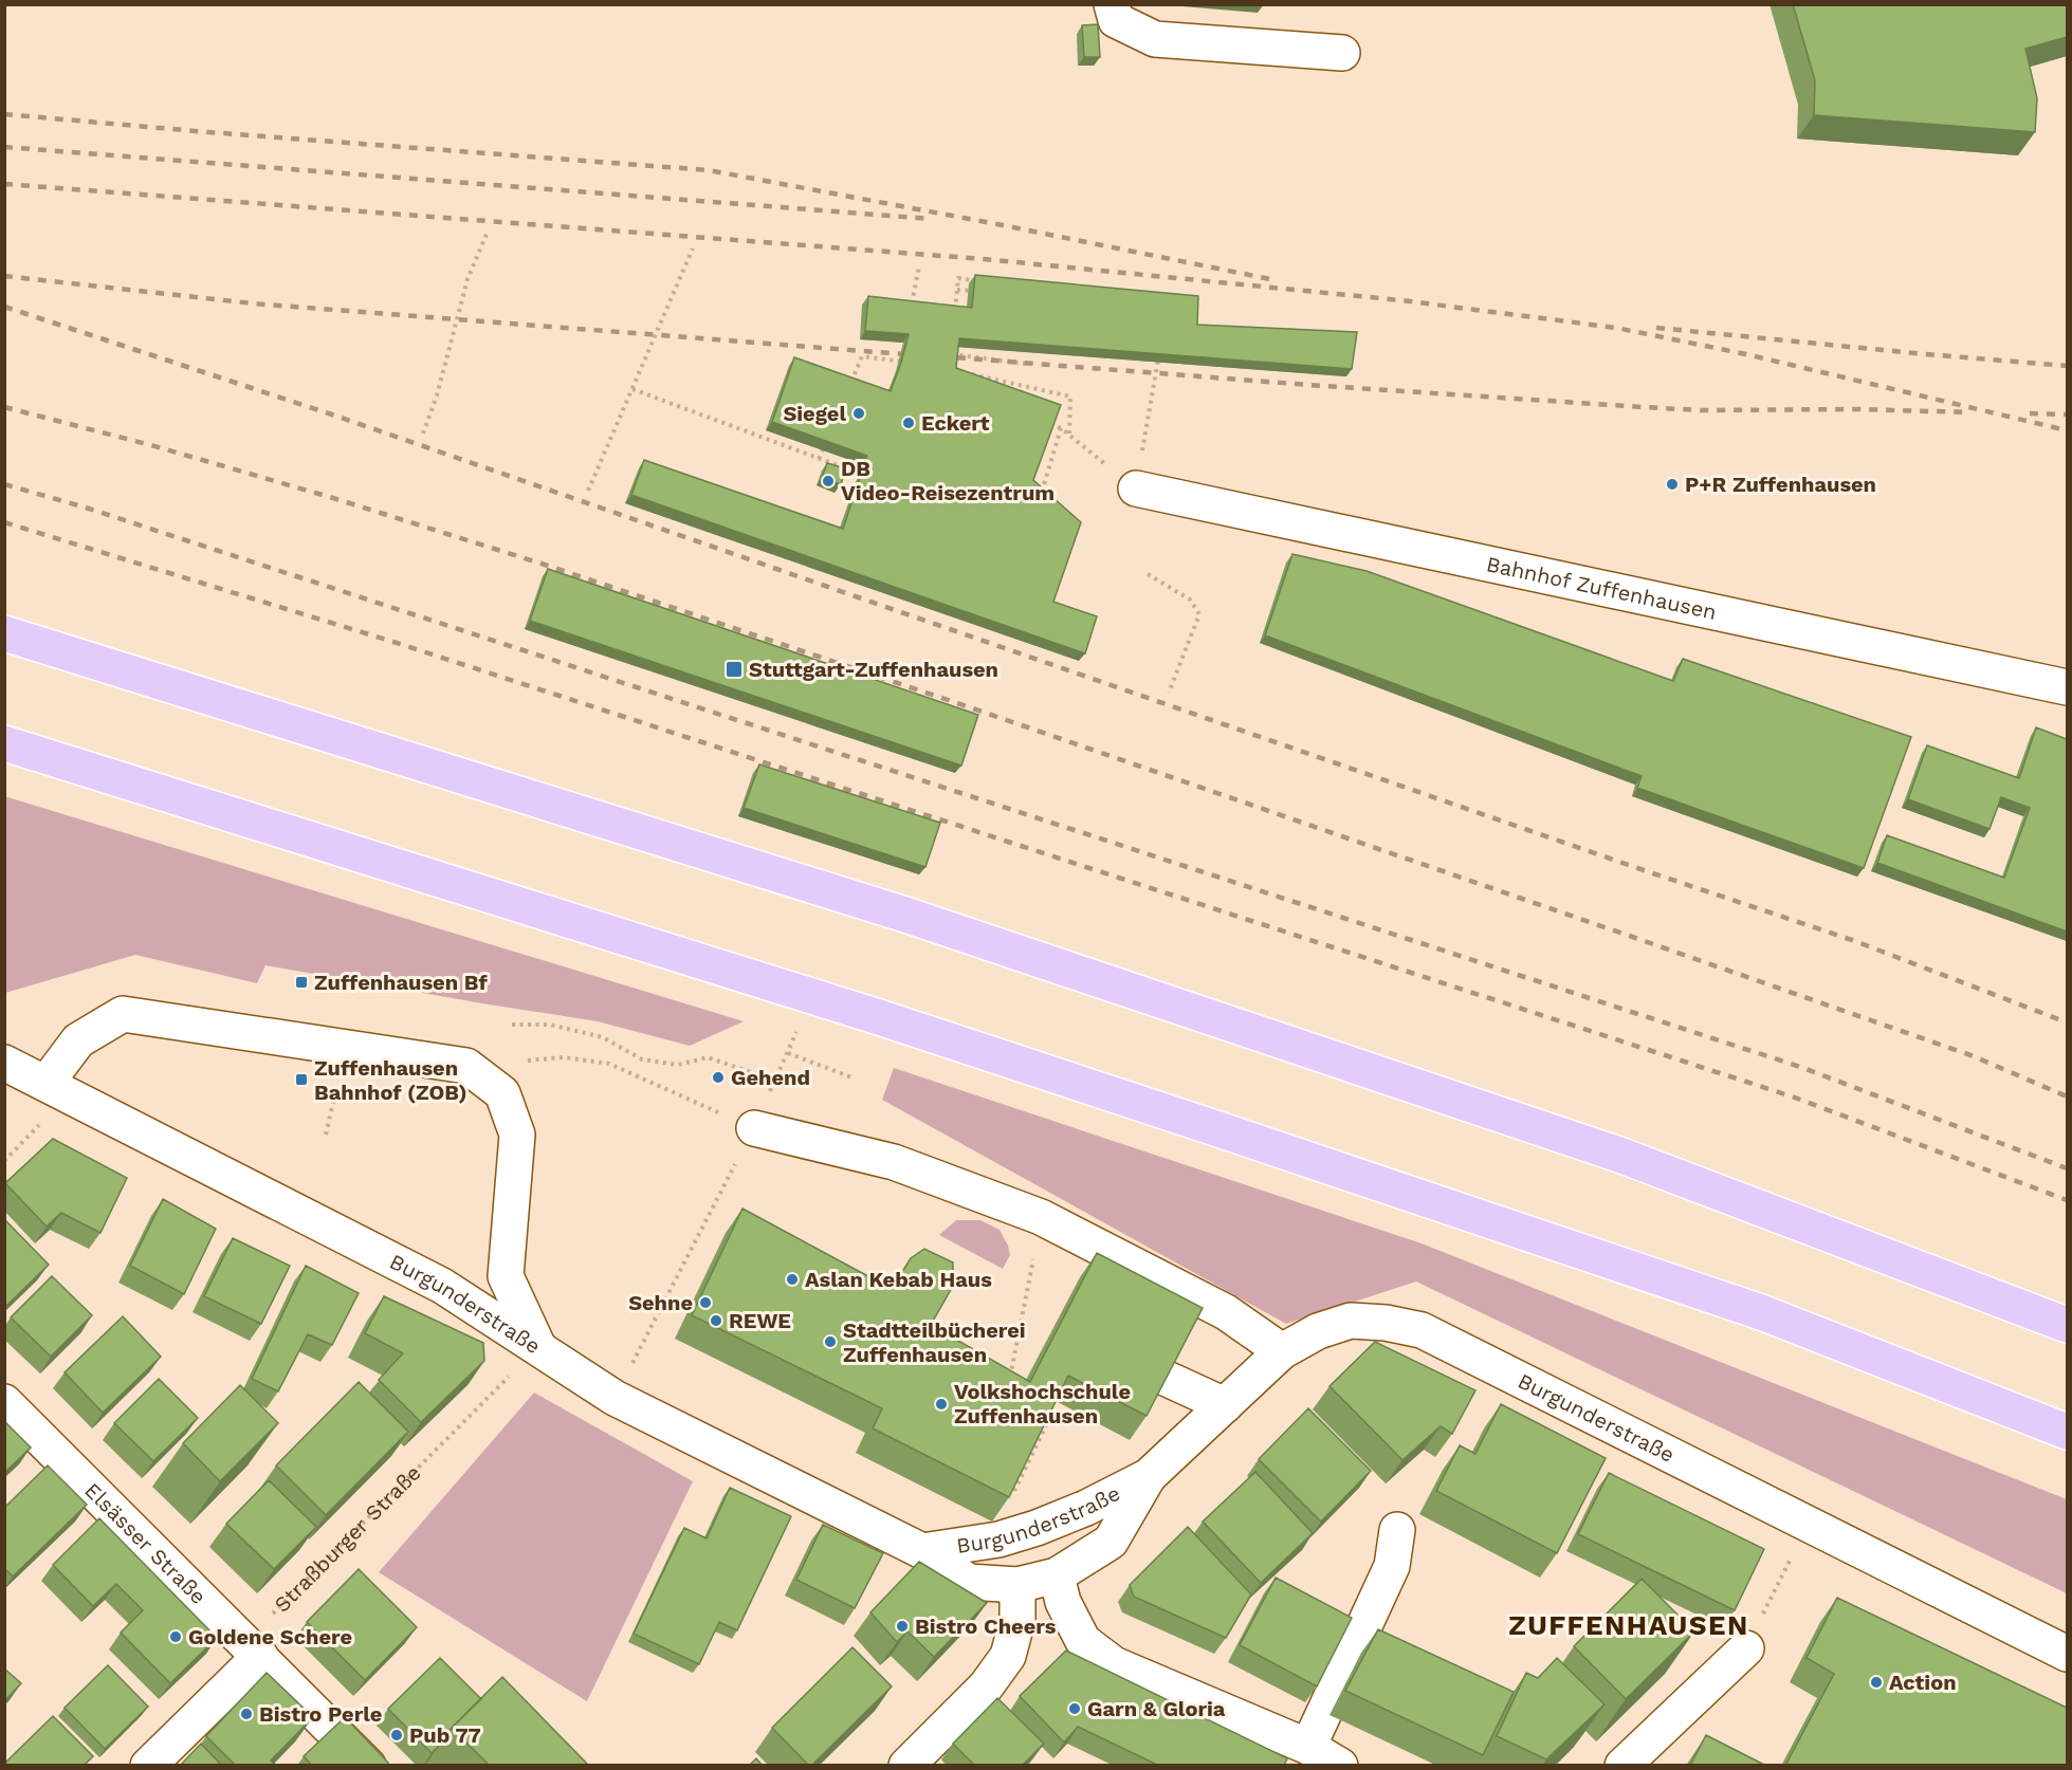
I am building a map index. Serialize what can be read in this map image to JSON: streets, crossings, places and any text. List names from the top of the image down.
{
  "streets": {
    "street": ["Bahnhof Zuffenhausen", "Burgunderstraße", "Elsässer Straße"],
    "path": ["Straßburger Straße"]
  },
  "crossings": [
    ["Burgunderstraße", "Straßburger Straße"],
    ["Straßburger Straße", "Elsässer Straße"]
  ],
  "districts": ["ZUFFENHAUSEN"],
  "places": {
    "other": [
      "Siegel",
      "Eckert",
      "DB Video-Reisezentrum",
      "P+R Zuffenhausen",
      "Gehend",
      "Aslan Kebab Haus",
      "Sehne",
      "REWE",
      "Stadtteilbücherei Zuffenhausen",
      "Volkshochschule Zuffenhausen",
      "Bistro Cheers",
      "Goldene Schere",
      "Action",
      "Garn & Gloria",
      "Bistro Perle",
      "Pub 77"
    ],
    "transit": ["Stuttgart-Zuffenhausen", "Zuffenhausen Bf", "Zuffenhausen Bahnhof (ZOB)"]
  }
}
